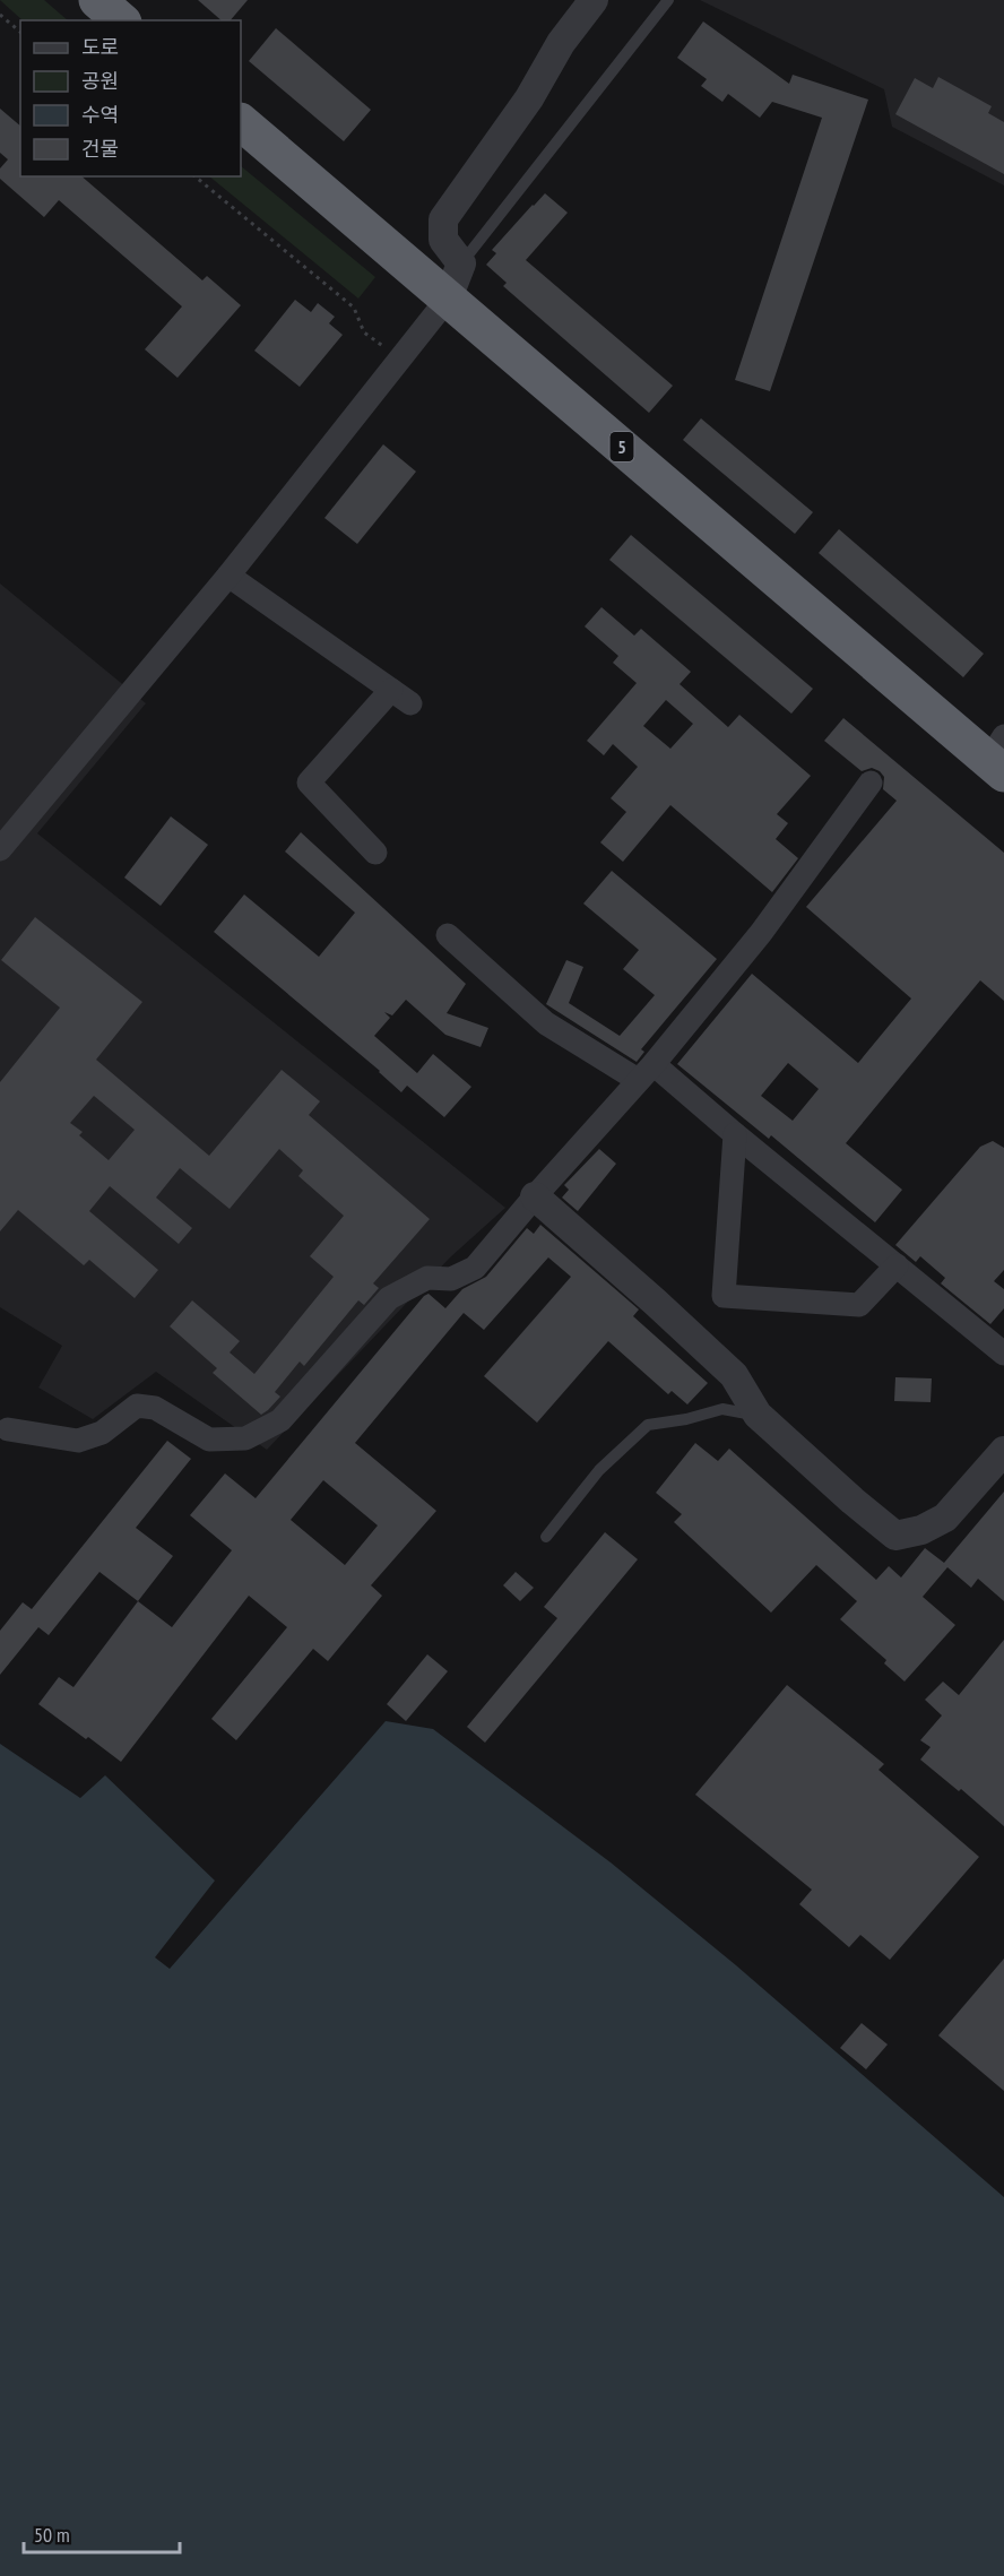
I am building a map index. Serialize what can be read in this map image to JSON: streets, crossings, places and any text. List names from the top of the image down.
{
  "streets": {
    "highway": ["5"]
  },
  "legend": [
    "도로",
    "공원",
    "수역",
    "건물"
  ],
  "scale_bar": "50 m"
}
